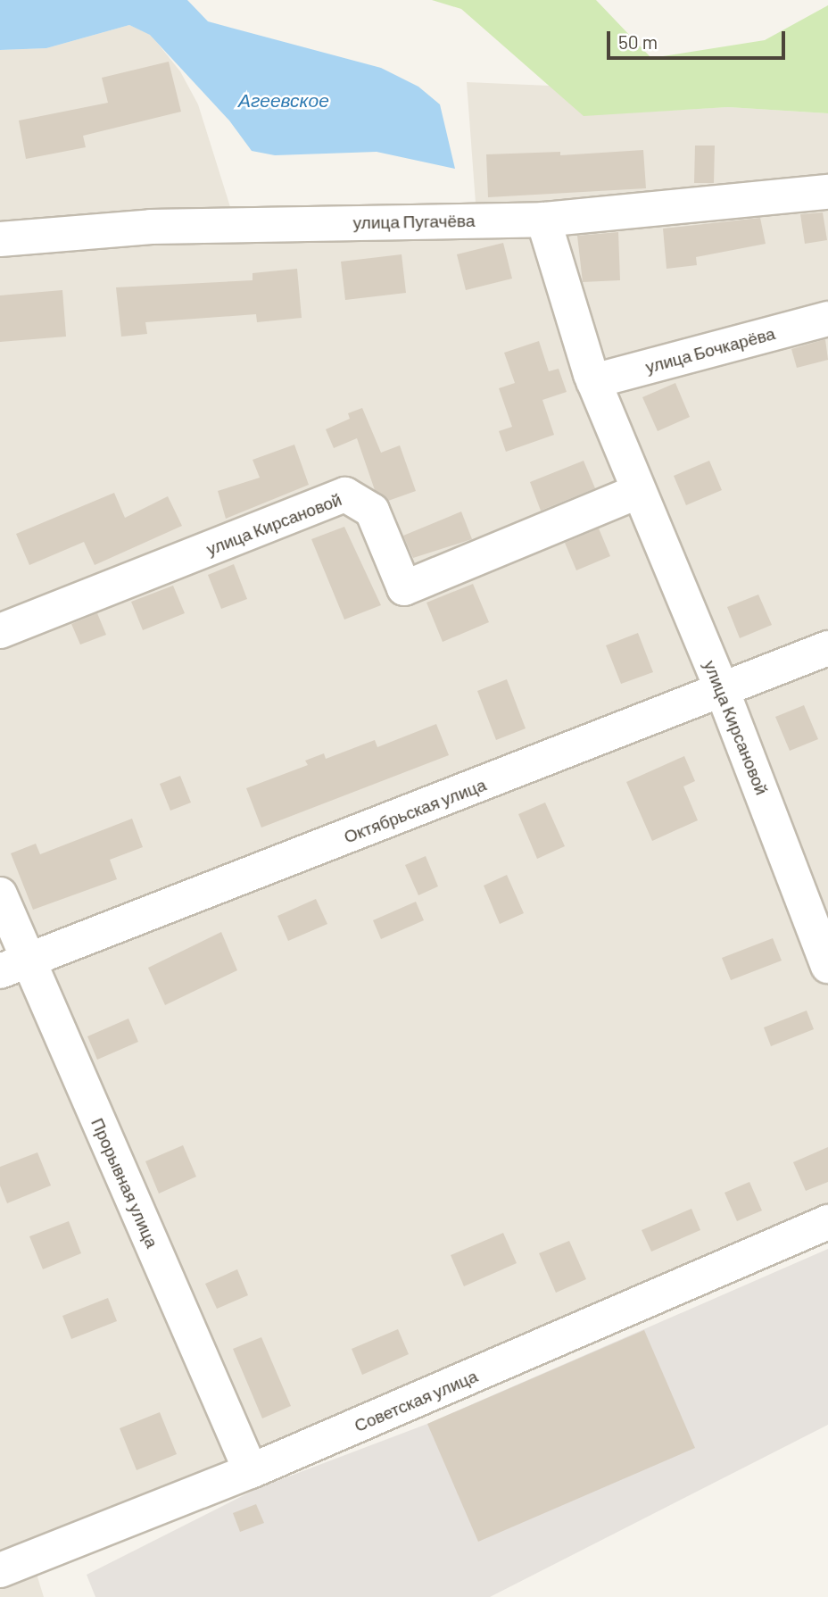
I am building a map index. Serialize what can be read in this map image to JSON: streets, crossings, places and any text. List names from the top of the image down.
{
  "streets": {
    "street": [
      "улица Пугачёва",
      "улица Бочкарёва",
      "улица Кирсановой",
      "Октябрьская улица",
      "Прорывная улица",
      "Советская улица"
    ]
  },
  "crossings": [
    ["улица Пугачёва", "улица Кирсановой"],
    ["улица Бочкарёва", "улица Кирсановой"],
    ["улица Кирсановой", "Октябрьская улица"],
    ["Октябрьская улица", "Прорывная улица"],
    ["Прорывная улица", "Советская улица"]
  ],
  "water": ["Агеевское"],
  "scale_bar": "50 m"
}
